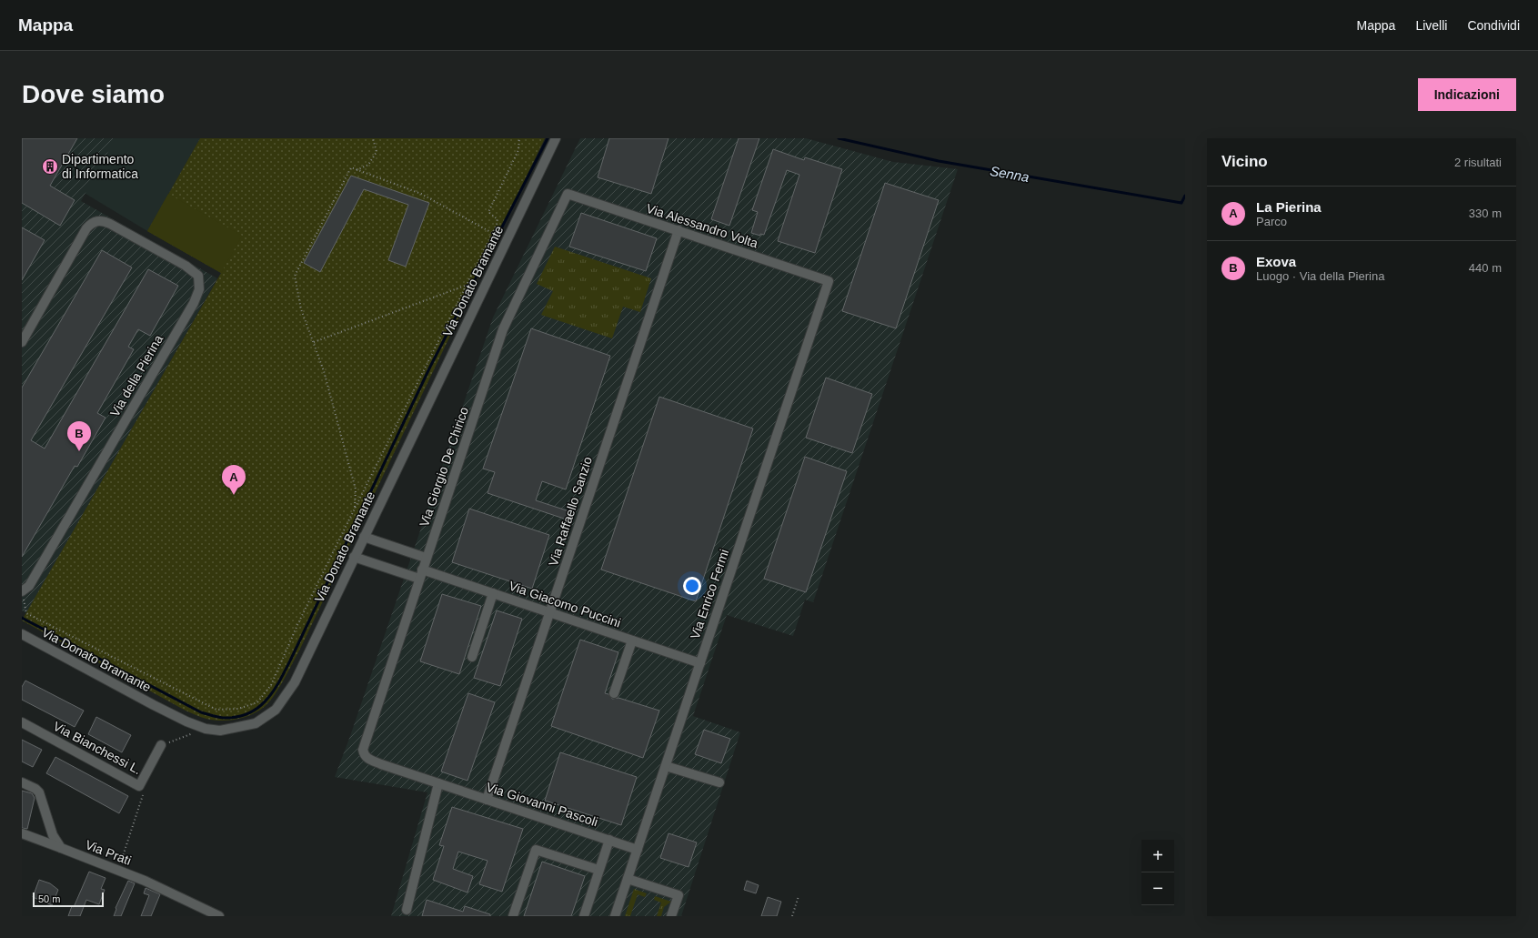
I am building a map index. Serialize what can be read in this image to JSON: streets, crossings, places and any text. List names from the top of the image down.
{
  "streets": {
    "street": [
      "Via Alessandro Volta",
      "Via Donato Bramante",
      "Via della Pierina",
      "Via Giorgio De Chirico",
      "Via Raffaello Sanzio",
      "Via Enrico Fermi",
      "Via Giacomo Puccini",
      "Via Bianchessi L.",
      "Via Giovanni Pascoli",
      "Via Prati"
    ]
  },
  "crossings": [
    ["Via Alessandro Volta", "Via Giorgio De Chirico"],
    ["Via Alessandro Volta", "Via Raffaello Sanzio"],
    ["Via Alessandro Volta", "Via Enrico Fermi"],
    ["Via Giorgio De Chirico", "Via Giacomo Puccini"],
    ["Via Giorgio De Chirico", "Via Giovanni Pascoli"],
    ["Via Raffaello Sanzio", "Via Giacomo Puccini"],
    ["Via Raffaello Sanzio", "Via Giovanni Pascoli"],
    ["Via Enrico Fermi", "Via Giacomo Puccini"],
    ["Via Enrico Fermi", "Via Giovanni Pascoli"]
  ],
  "water": ["Senna"],
  "places": {
    "building": ["Dipartimento di Informatica"]
  },
  "scale_bar": "50 m",
  "page": {
    "header": "Mappa",
    "nav": ["Mappa", "Livelli", "Condividi"],
    "buttons": "Indicazioni",
    "title": "Dove siamo",
    "heading": ["Vicino", "2 risultati"],
    "list": [
      {
        "mark": "A",
        "name": "La Pierina",
        "note": "Parco",
        "value": "330 m"
      },
      {
        "mark": "B",
        "name": "Exova",
        "note": "Luogo · Via della Pierina",
        "value": "440 m"
      }
    ],
    "pins": ["B", "A"],
    "map_buttons": ["+", "−"],
    "scale": "50 m"
  }
}
